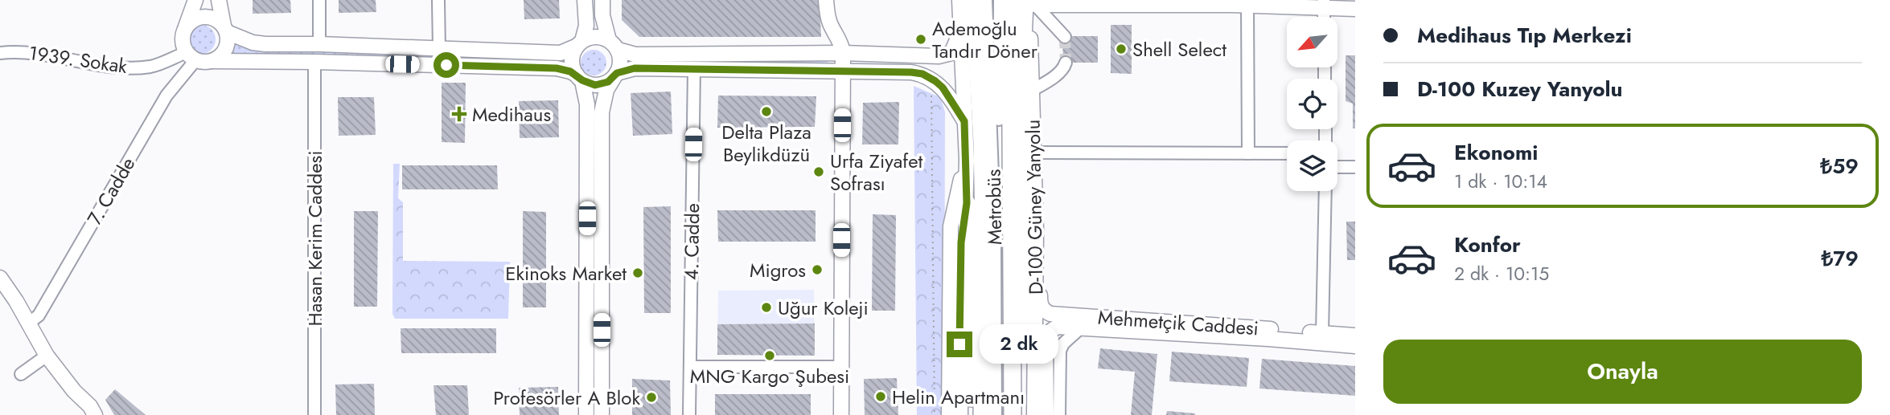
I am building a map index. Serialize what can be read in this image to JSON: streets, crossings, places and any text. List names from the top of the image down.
{
  "streets": {
    "main road": ["D-100 Güney Yanyolu", "Mehmetçik Caddesi"],
    "street": [
      "1939. Sokak",
      "7. Cadde",
      "Metrobüs",
      "Hasan Kerim Caddesi",
      "4. Cadde"
    ]
  },
  "crossings": [
    ["1939. Sokak", "7. Cadde"],
    ["D-100 Güney Yanyolu", "Mehmetçik Caddesi"]
  ],
  "places": {
    "other": [
      "Ademoğlu Tandır Döner",
      "Shell Select",
      "Delta Plaza Beylikdüzü",
      "Urfa Ziyafet Sofrası",
      "Migros",
      "Ekinoks Market",
      "Uğur Koleji",
      "MNG Kargo Şubesi",
      "Helin Apartmanı",
      "Profesörler A Blok"
    ],
    "health": ["Medihaus"]
  },
  "north": "bottom left",
  "page": {
    "banner": ["Medihaus Tıp Merkezi", "D-100 Kuzey Yanyolu"],
    "list": [
      {
        "name": "Ekonomi",
        "note": "1 dk · 10:14",
        "value": "₺59"
      },
      {
        "name": "Konfor",
        "note": "2 dk · 10:15",
        "value": "₺79"
      }
    ],
    "bubble": "2 dk",
    "buttons": "Onayla"
  }
}
